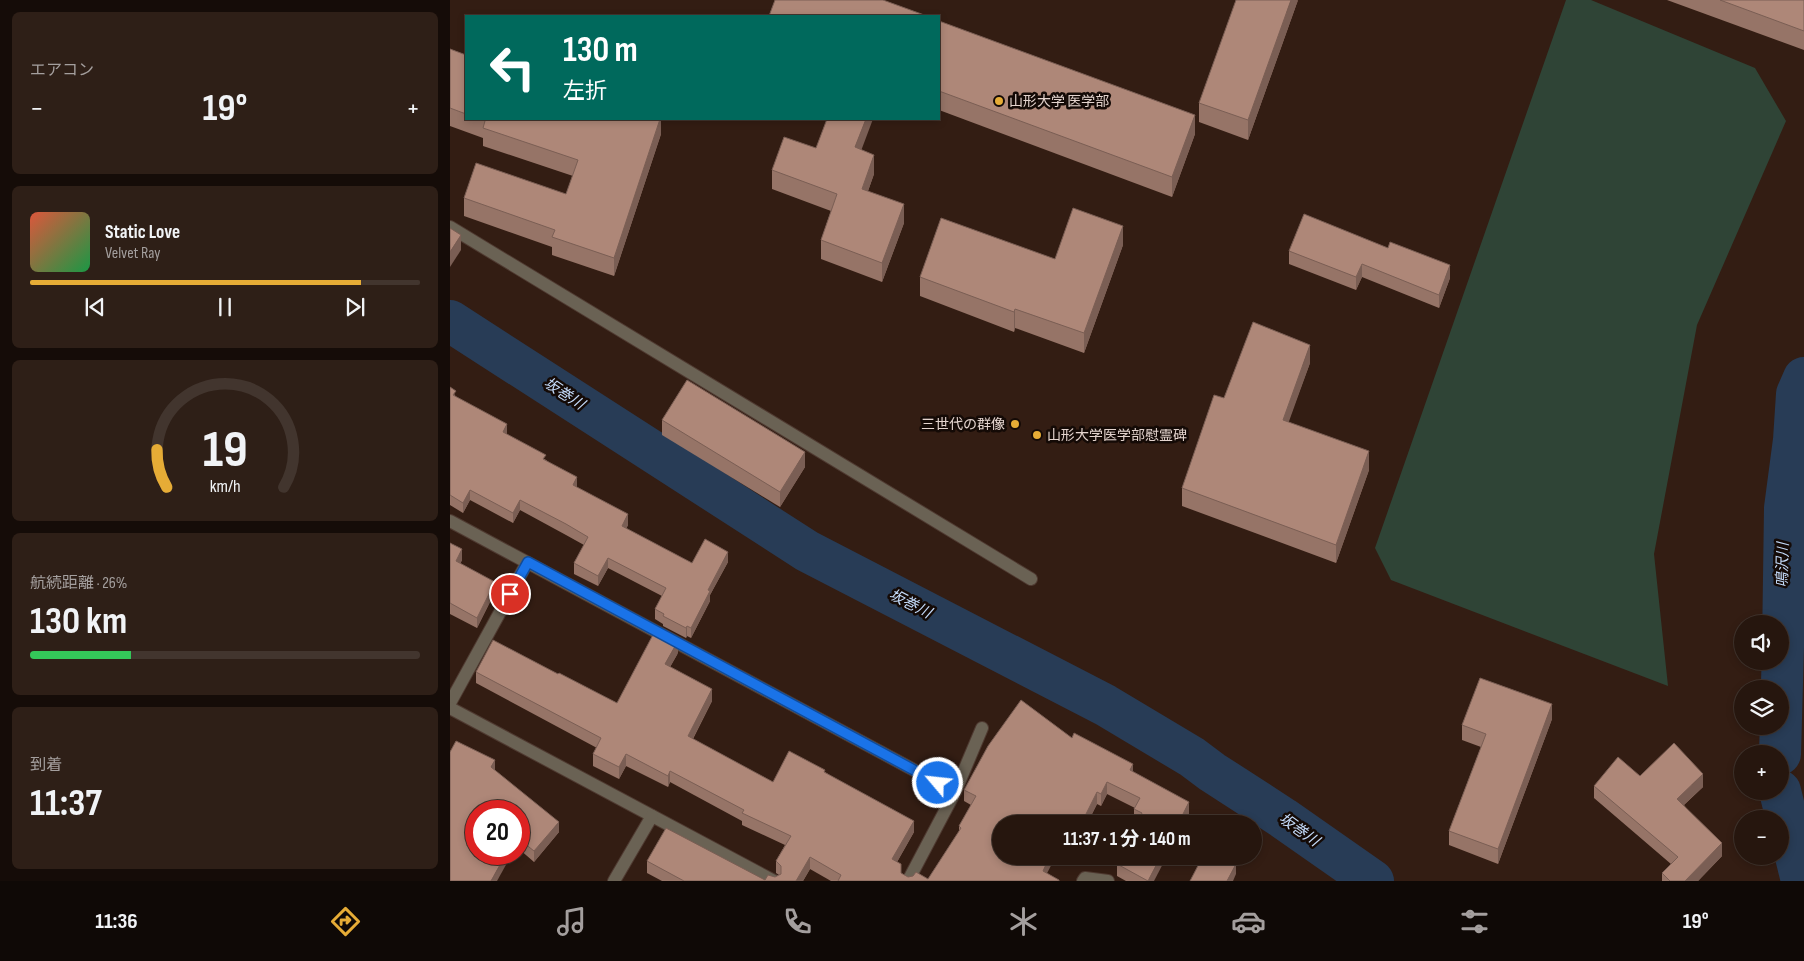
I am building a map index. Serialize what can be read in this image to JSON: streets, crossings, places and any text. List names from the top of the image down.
{
  "water": ["坂巻川", "鳴沢川"],
  "places": ["山形大学 医学部", "三世代の群像", "山形大学医学部慰霊碑"],
  "page": {
    "tile": [
      "エアコン",
      ["航続距離 · 26%", "130 km"],
      ["到着", "11:37"]
    ],
    "turn": ["130 m", "左折"],
    "heat": ["−", "19°", "+"],
    "song": ["Static Love", "Velvet Ray"],
    "map_buttons": ["+", "−"],
    "limit": "20",
    "trip": "11:37 · 1 分 · 140 m",
    "tabs": ["11:36", "19°"],
    "gauge": ["19", "km/h"]
  }
}
